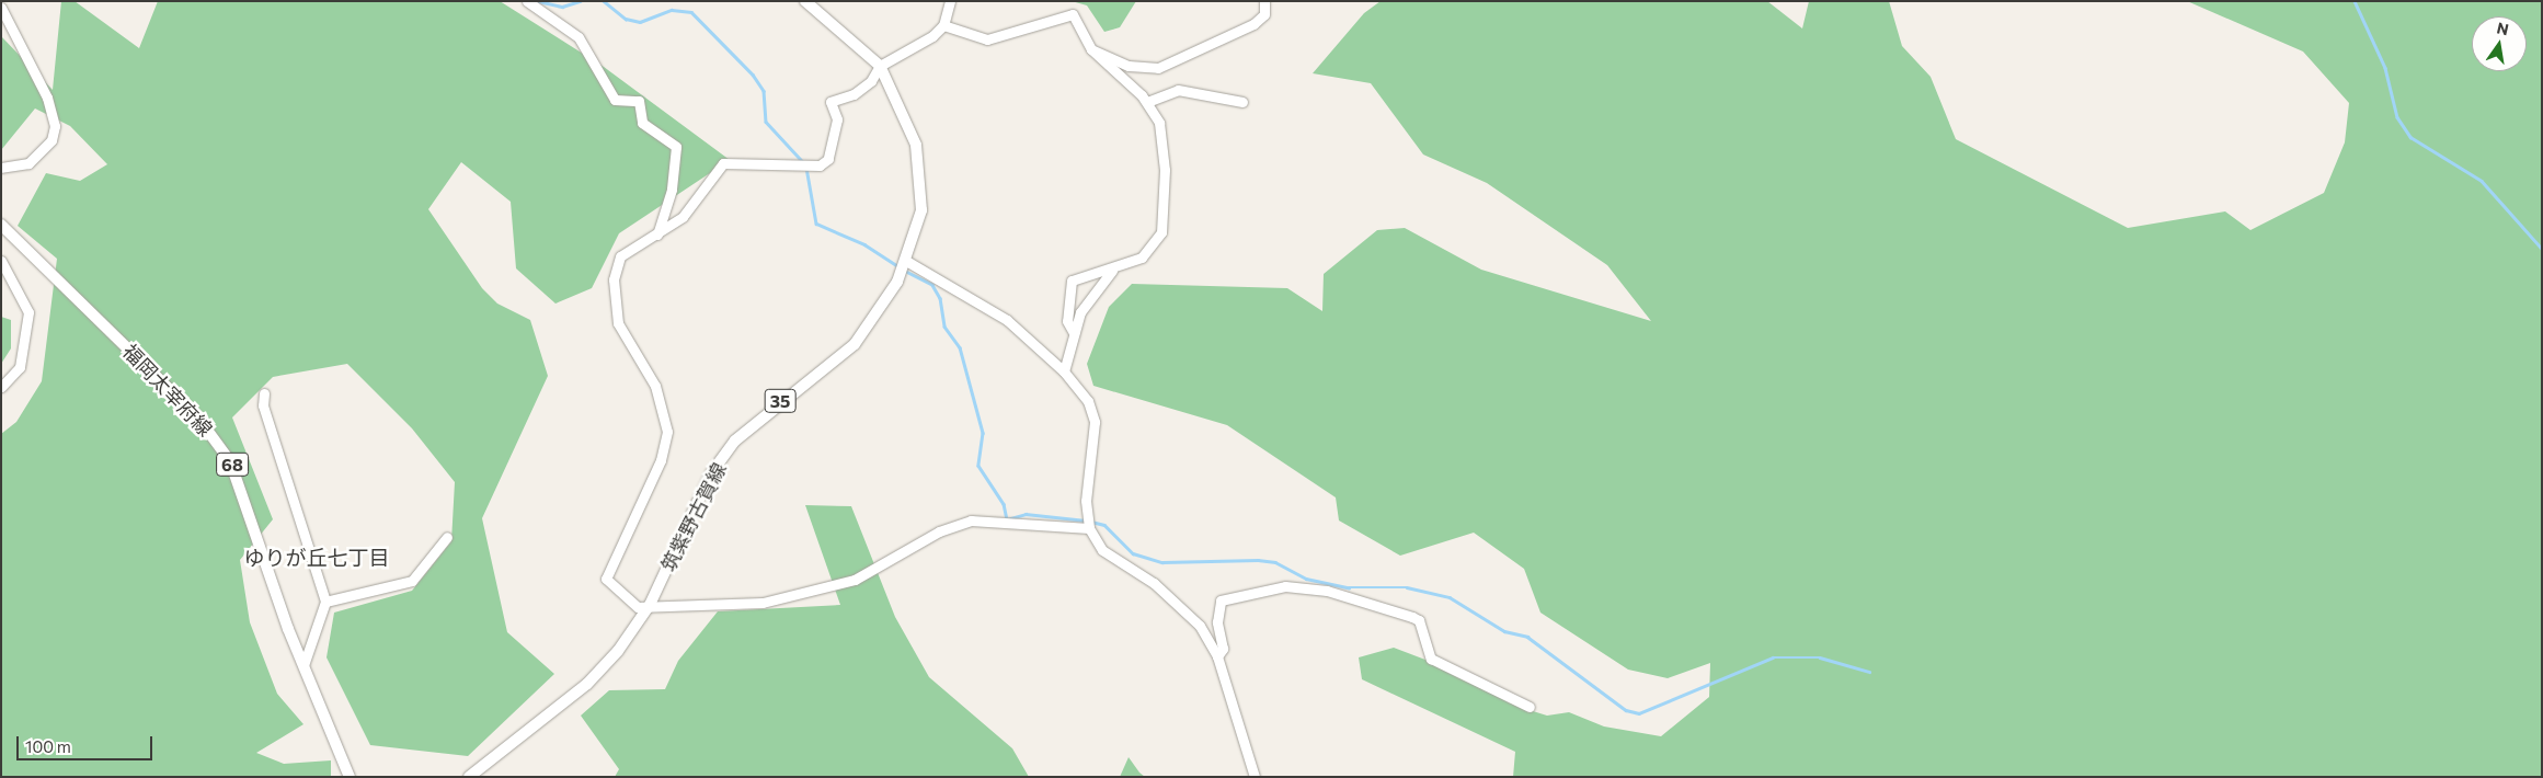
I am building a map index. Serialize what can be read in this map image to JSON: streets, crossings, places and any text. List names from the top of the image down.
{
  "streets": {
    "main road": [
      "福岡太宰府線",
      "35",
      "68",
      "筑紫野古賀線"
    ]
  },
  "districts": ["ゆりが丘七丁目"],
  "scale_bar": "100 m",
  "north": "top"
}
